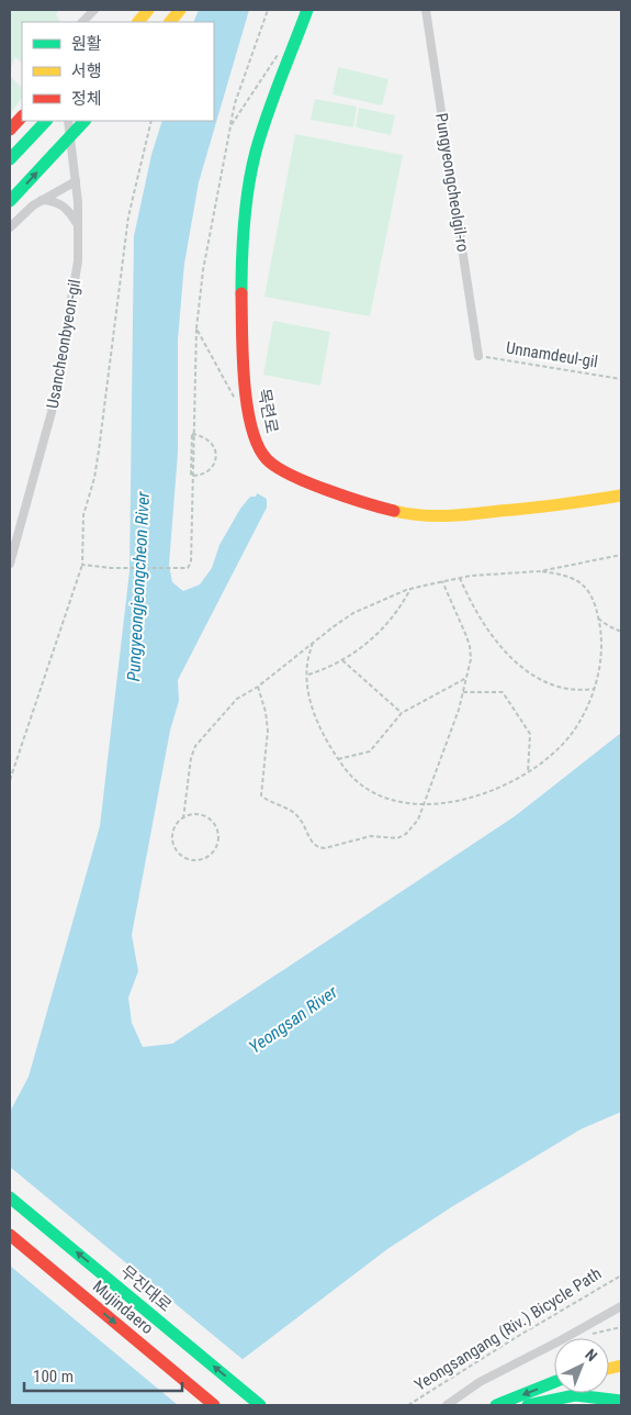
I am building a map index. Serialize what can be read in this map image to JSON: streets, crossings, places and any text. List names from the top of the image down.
{
  "streets": {
    "main road": ["목련로", "무진대로", "Mujindaero"],
    "street": ["Pungyeongcheolgil-ro", "Usancheonbyeon-gil"],
    "path": ["Unnamdeul-gil", "Yeongsangang (Riv.) Bicycle Path"]
  },
  "crossings": [
    ["Pungyeongcheolgil-ro", "Unnamdeul-gil"]
  ],
  "one_way": ["무진대로", "Mujindaero"],
  "water": ["Pungyeongjeongcheon River", "Yeongsan River"],
  "legend": ["원활", "서행", "정체"],
  "scale_bar": "100 m",
  "north": "top right"
}
